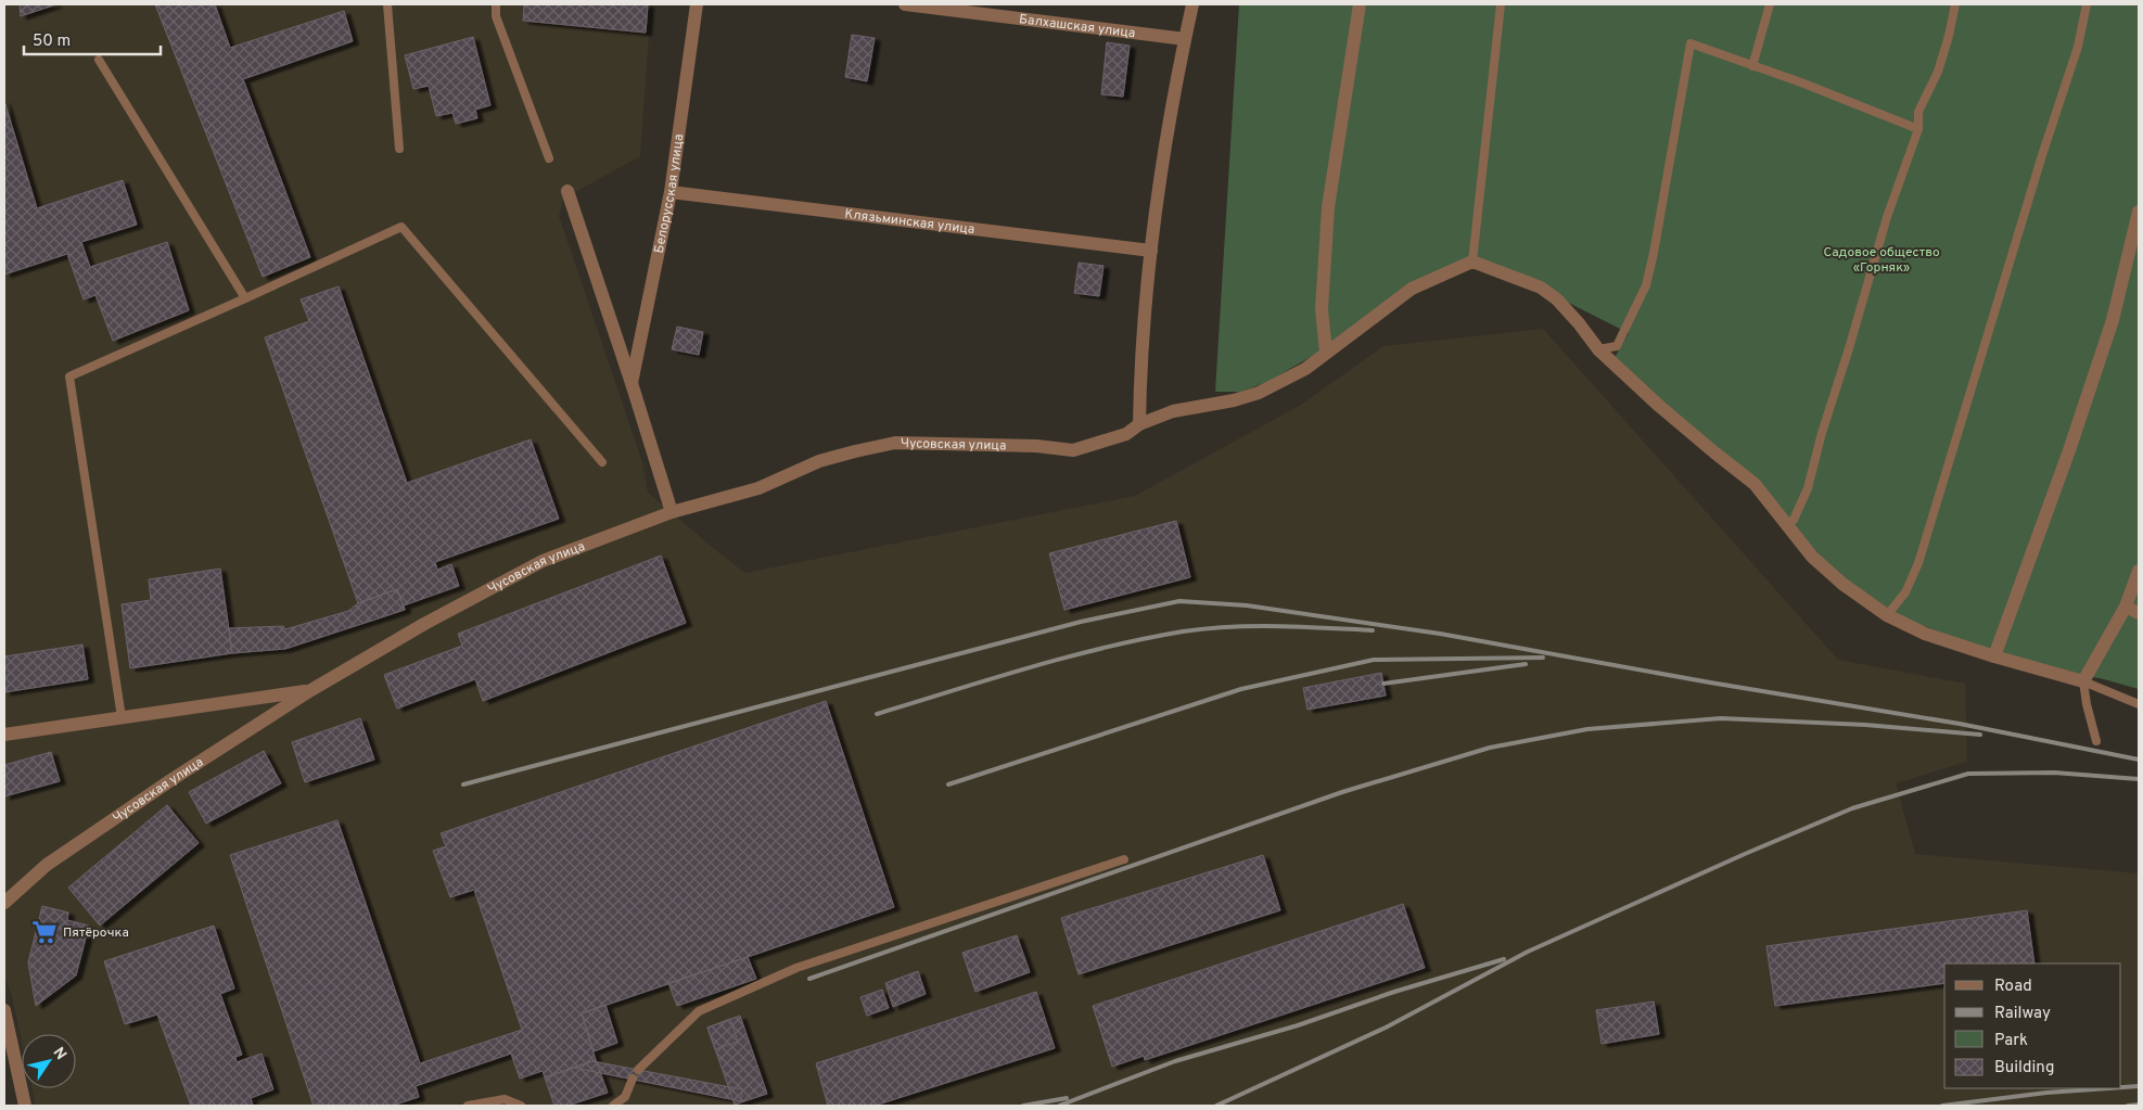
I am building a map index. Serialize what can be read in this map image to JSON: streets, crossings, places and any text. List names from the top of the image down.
{
  "streets": {
    "street": [
      "Балхашская улица",
      "Белорусская улица",
      "Клязьминская улица",
      "Чусовская улица"
    ]
  },
  "crossings": [
    ["Белорусская улица", "Клязьминская улица"]
  ],
  "parks": ["Садовое общество «Горняк»"],
  "places": {
    "supermarket": ["Пятёрочка"]
  },
  "legend": [
    "Road",
    "Railway",
    "Park",
    "Building"
  ],
  "scale_bar": "50 m",
  "north": "top right"
}
